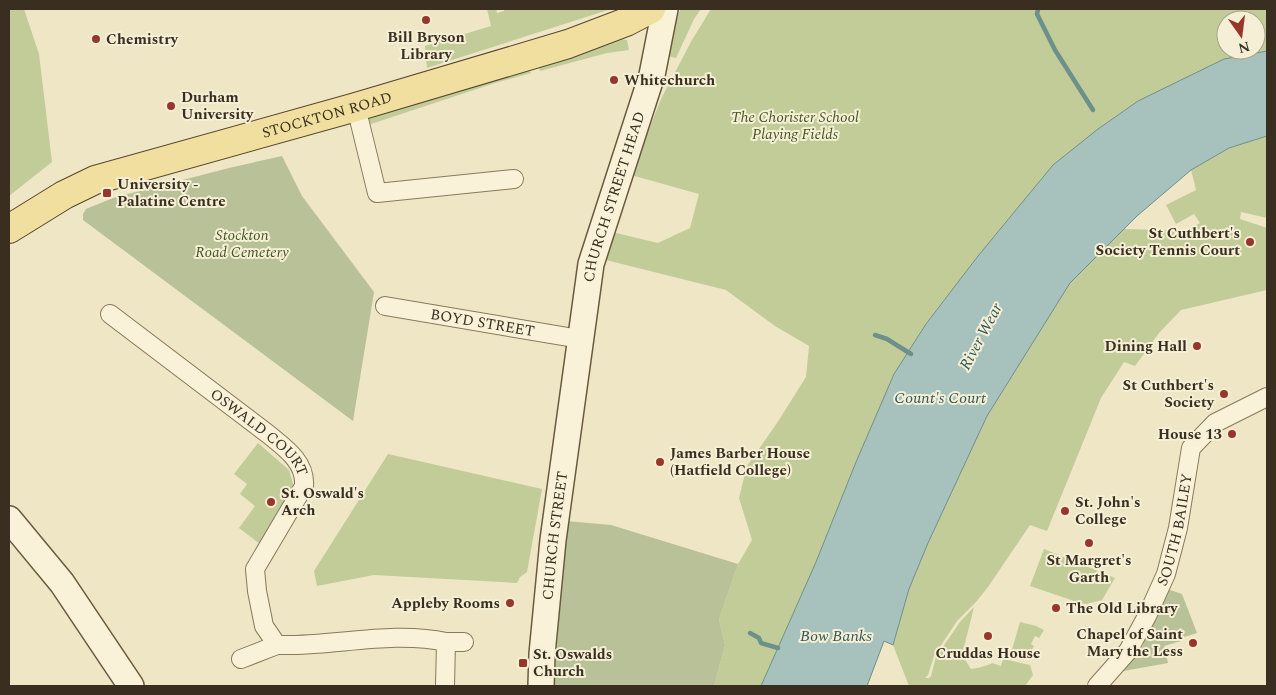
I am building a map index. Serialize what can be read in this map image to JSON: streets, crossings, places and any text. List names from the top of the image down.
{
  "streets": {
    "main road": ["STOCKTON ROAD"],
    "street": [
      "CHURCH STREET HEAD",
      "BOYD STREET",
      "OSWALD COURT",
      "SOUTH BAILEY",
      "CHURCH STREET"
    ]
  },
  "crossings": [
    ["CHURCH STREET HEAD", "BOYD STREET"],
    ["CHURCH STREET HEAD", "CHURCH STREET"]
  ],
  "water": ["River Wear", "Count's Court", "Bow Banks"],
  "parks": ["The Chorister School Playing Fields", "Stockton Road Cemetery"],
  "places": {
    "other": [
      "Bill Bryson Library",
      "Chemistry",
      "Whitechurch",
      "Durham University",
      "St Cuthbert's Society Tennis Court",
      "Dining Hall",
      "St Cuthbert's Society",
      "House 13",
      "James Barber House (Hatfield College)",
      "St. Oswald's Arch",
      "St. John's College",
      "St Margret's Garth",
      "Appleby Rooms",
      "The Old Library",
      "Cruddas House",
      "Chapel of Saint Mary the Less"
    ],
    "transit": ["University - Palatine Centre", "St. Oswalds Church"]
  },
  "north": "bottom"
}
